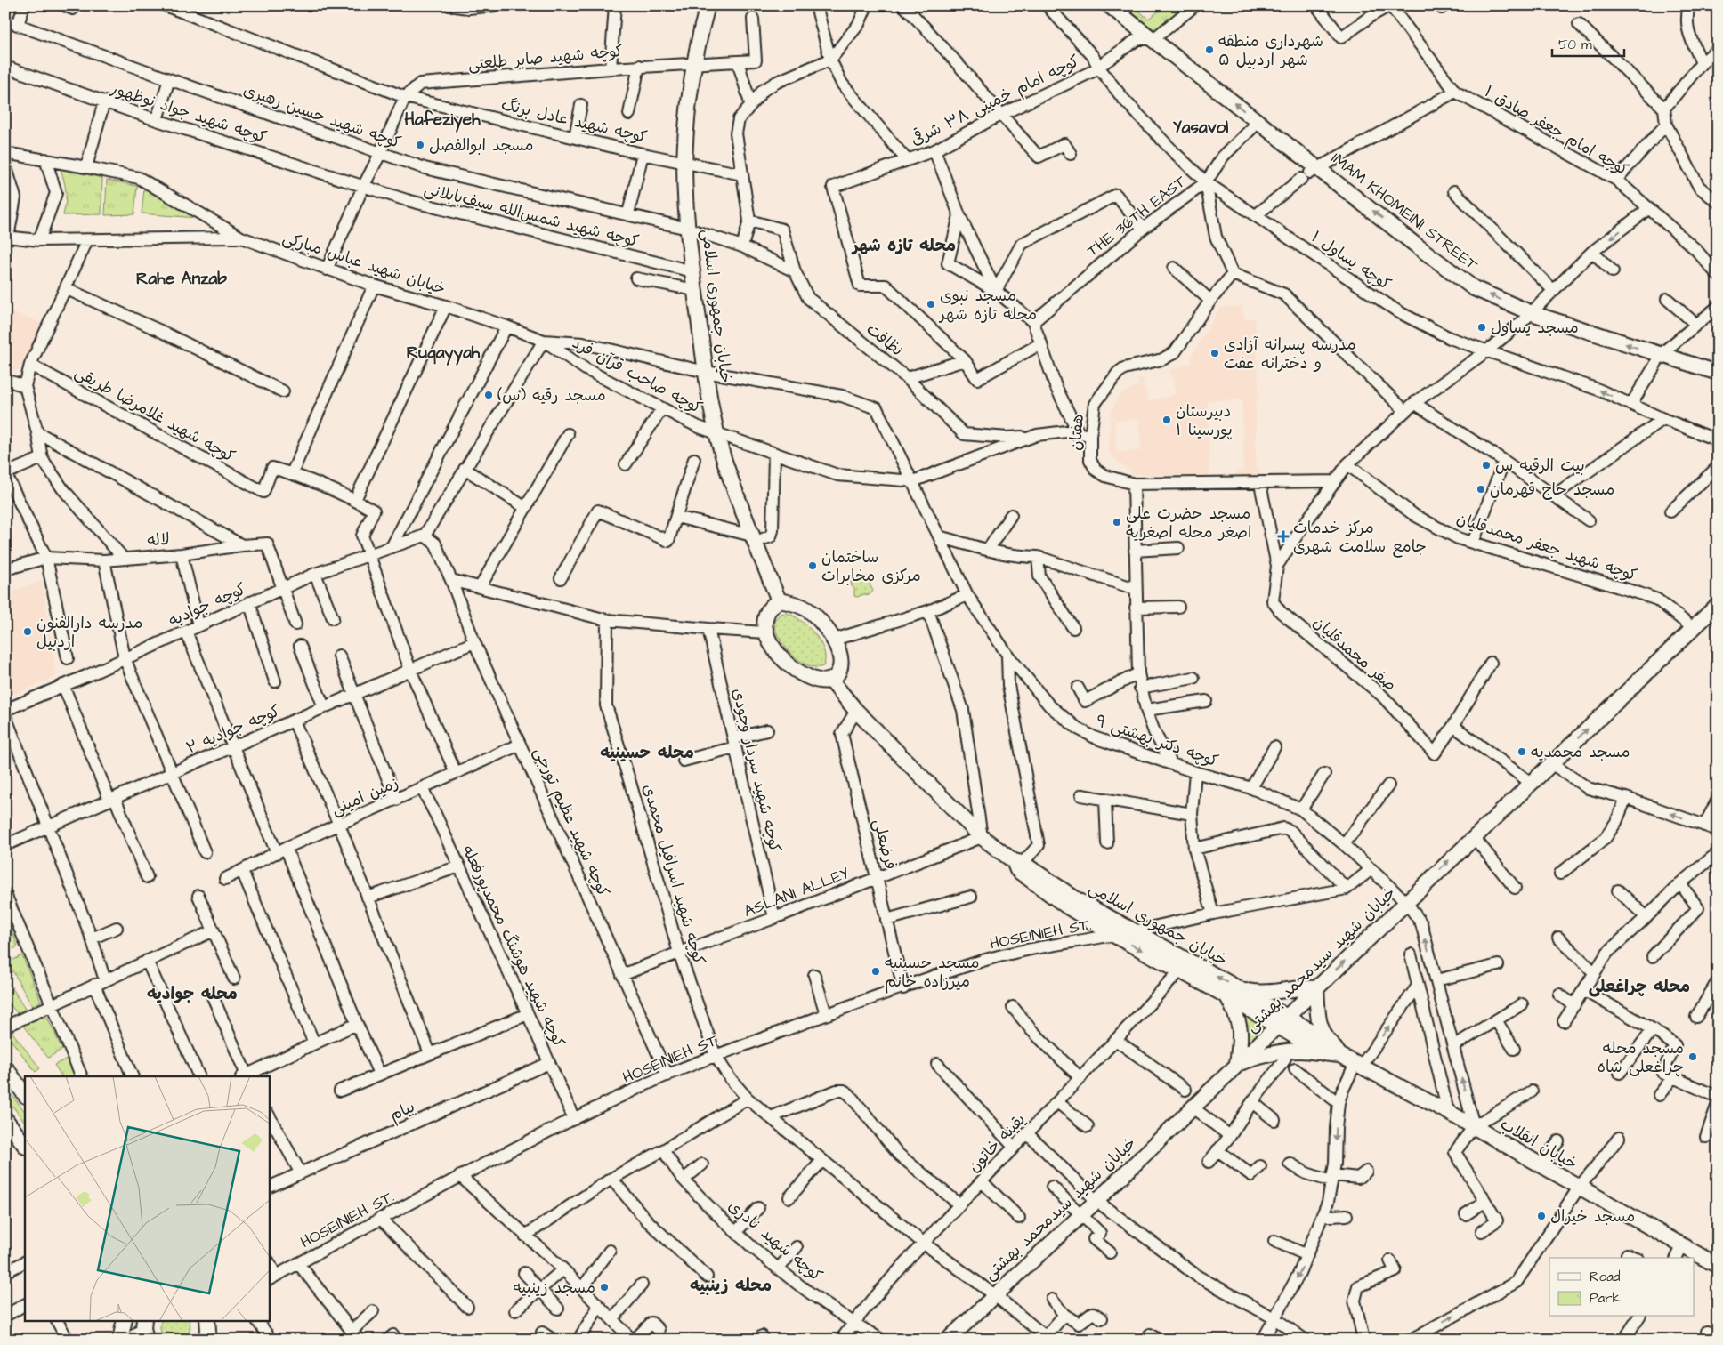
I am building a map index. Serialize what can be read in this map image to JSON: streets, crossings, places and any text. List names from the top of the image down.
{
  "streets": {
    "main road": [
      "IMAM KHOMEINI STREET",
      "خیابان جمهوری اسلامی",
      "خیابان شهید سیدمحمد بهشتی",
      "خیابان انقلاب"
    ],
    "street": [
      "کوچه شهید صابر طلعتی",
      "کوچه امام خمینی ۳۸ شرقی",
      "کوچه شهید جواد نوظهور",
      "کوچه شهید حسین رهبری",
      "کوچه شهید عادل برنگ",
      "کوچه امام جعفر صادق ۱",
      "کوچه شهید شمس‌الله سیف‌بابلانی",
      "THE 36TH EAST",
      "کوچه یساول ۱",
      "خیابان شهید عباس مبارکی",
      "نظافت",
      "کوچه صاحب قرآن فرد",
      "کوچه شهید غلامرضا طریقی",
      "هفتان",
      "لاله",
      "کوچه شهید جعفر محمدقلیان",
      "کوچه جوادیه",
      "صفر محمدقلیان",
      "کوچه جوادیه ۲",
      "کوچه دکتر بهشتی ۹",
      "کوچه شهید سردار وجودی",
      "زمین امینی",
      "کوچه شهید عظیم تورجی",
      "فرضعلی",
      "کوچه شهید اسرافیل محمدی",
      "ASLANI ALLEY",
      "HOSEINIEH ST.",
      "کوچه شهید هوشنگ محمدپورفعله",
      "پیام",
      "یقینه خاتون",
      "کوچه شهید نادری"
    ]
  },
  "crossings": [
    ["کوچه شهید صابر طلعتی", "کوچه شهید عادل برنگ"],
    ["کوچه شهید صابر طلعتی", "خیابان جمهوری اسلامی"],
    ["کوچه امام خمینی ۳۸ شرقی", "IMAM KHOMEINI STREET"],
    ["کوچه امام خمینی ۳۸ شرقی", "کوچه یساول ۱"],
    ["کوچه شهید جواد نوظهور", "کوچه شهید شمس‌الله سیف‌بابلانی"],
    ["کوچه شهید حسین رهبری", "خیابان جمهوری اسلامی"],
    ["کوچه شهید حسین رهبری", "نظافت"],
    ["کوچه شهید عادل برنگ", "خیابان جمهوری اسلامی"],
    ["کوچه امام جعفر صادق ۱", "صفر محمدقلیان"],
    ["IMAM KHOMEINI STREET", "THE 36TH EAST"],
    ["IMAM KHOMEINI STREET", "صفر محمدقلیان"],
    ["کوچه شهید شمس‌الله سیف‌بابلانی", "خیابان جمهوری اسلامی"],
    ["THE 36TH EAST", "کوچه یساول ۱"],
    ["کوچه یساول ۱", "صفر محمدقلیان"],
    ["خیابان شهید عباس مبارکی", "خیابان جمهوری اسلامی"],
    ["خیابان شهید عباس مبارکی", "کوچه صاحب قرآن فرد"],
    ["خیابان شهید عباس مبارکی", "کوچه دکتر بهشتی ۹"],
    ["خیابان جمهوری اسلامی", "کوچه صاحب قرآن فرد"],
    ["خیابان جمهوری اسلامی", "فرضعلی"],
    ["خیابان جمهوری اسلامی", "ASLANI ALLEY"],
    ["خیابان جمهوری اسلامی", "HOSEINIEH ST."],
    ["خیابان جمهوری اسلامی", "خیابان شهید سیدمحمد بهشتی"],
    ["خیابان جمهوری اسلامی", "یقینه خاتون"],
    ["خیابان جمهوری اسلامی", "خیابان انقلاب"],
    ["کوچه صاحب قرآن فرد", "کوچه دکتر بهشتی ۹"],
    ["هفتان", "صفر محمدقلیان"],
    ["لاله", "کوچه جوادیه"],
    ["کوچه شهید جعفر محمدقلیان", "صفر محمدقلیان"],
    ["کوچه شهید جعفر محمدقلیان", "خیابان شهید سیدمحمد بهشتی"],
    ["کوچه جوادیه", "کوچه شهید عظیم تورجی"],
    ["کوچه جوادیه ۲", "کوچه شهید عظیم تورجی"],
    ["کوچه دکتر بهشتی ۹", "خیابان شهید سیدمحمد بهشتی"],
    ["کوچه دکتر بهشتی ۹", "خیابان انقلاب"],
    ["کوچه شهید سردار وجودی", "ASLANI ALLEY"],
    ["زمین امینی", "کوچه شهید عظیم تورجی"],
    ["زمین امینی", "کوچه شهید هوشنگ محمدپورفعله"],
    ["کوچه شهید عظیم تورجی", "ASLANI ALLEY"],
    ["کوچه شهید عظیم تورجی", "HOSEINIEH ST."],
    ["فرضعلی", "ASLANI ALLEY"],
    ["فرضعلی", "HOSEINIEH ST."],
    ["کوچه شهید اسرافیل محمدی", "ASLANI ALLEY"],
    ["کوچه شهید اسرافیل محمدی", "HOSEINIEH ST."],
    ["کوچه شهید اسرافیل محمدی", "خیابان شهید سیدمحمد بهشتی"],
    ["کوچه شهید اسرافیل محمدی", "یقینه خاتون"],
    ["HOSEINIEH ST.", "کوچه شهید هوشنگ محمدپورفعله"],
    ["کوچه شهید هوشنگ محمدپورفعله", "پیام"],
    ["خیابان شهید سیدمحمد بهشتی", "خیابان انقلاب"],
    ["یقینه خاتون", "کوچه شهید نادری"]
  ],
  "one_way": ["IMAM KHOMEINI STREET", "خیابان شهید سیدمحمد بهشتی"],
  "districts": [
    "Hafeziyeh",
    "Yasavol",
    "محله تازه شهر",
    "Rahe Anzab",
    "Ruqayyah",
    "محله حسینیه",
    "محله چراغعلی",
    "محله جوادیه",
    "محله زینبیه"
  ],
  "places": {
    "other": [
      "شهرداری منطقه ۵ شهر اردبیل",
      "مسجد ابوالفضل",
      "مسجد نبوی محله تازه شهر",
      "مسجد یساول",
      "مدرسه پسرانه آزادی و دخترانه عفت",
      "مسجد رقیه (س)",
      "دبیرستان پورسینا ۱",
      "بیت الرقیه س",
      "مسجد حاج قهرمان",
      "مسجد حضرت علی اصغر محله اصغریه",
      "ساختمان مرکزی مخابرات",
      "مدرسه دارالفنون اردبیل",
      "مسجد محمدیه",
      "مسجد حسینیه میرزاده خانم",
      "مسجد محله چراغعلی شاه",
      "مسجد خیرال",
      "مسجد زینبیه"
    ],
    "health": ["مرکز خدمات جامع سلامت شهری"]
  },
  "legend": ["Road", "Park"],
  "scale_bar": "50 m"
}
